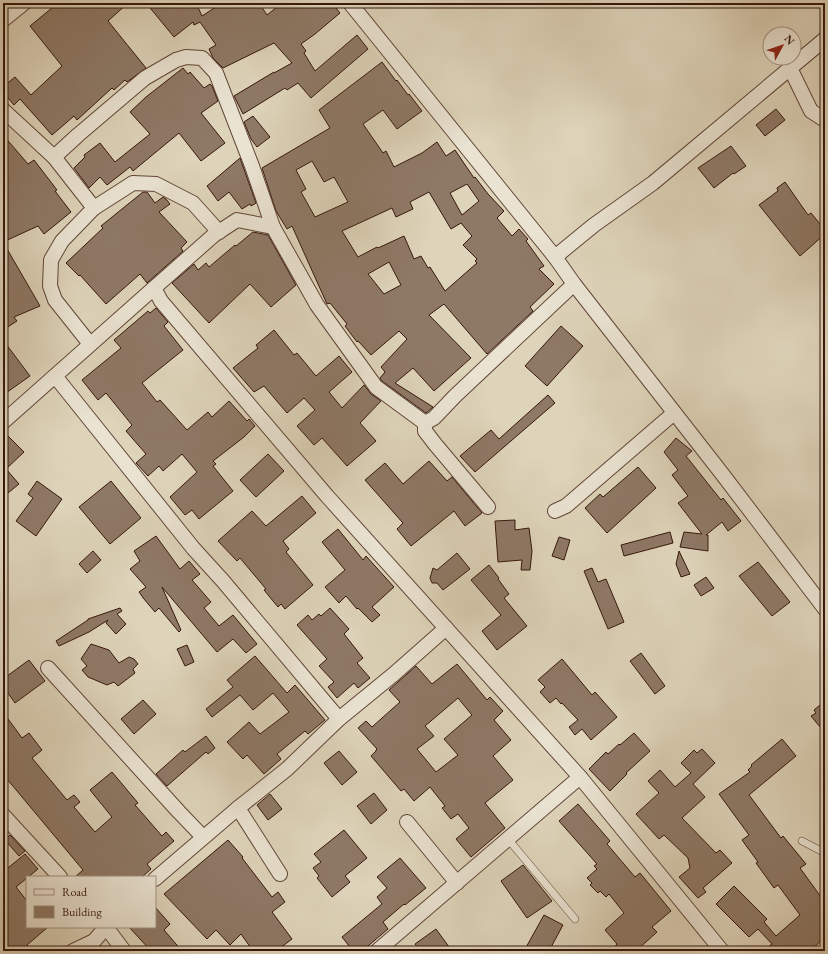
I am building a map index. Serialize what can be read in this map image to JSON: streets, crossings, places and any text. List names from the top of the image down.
{
  "legend": ["Road", "Building"],
  "north": "top right"
}
